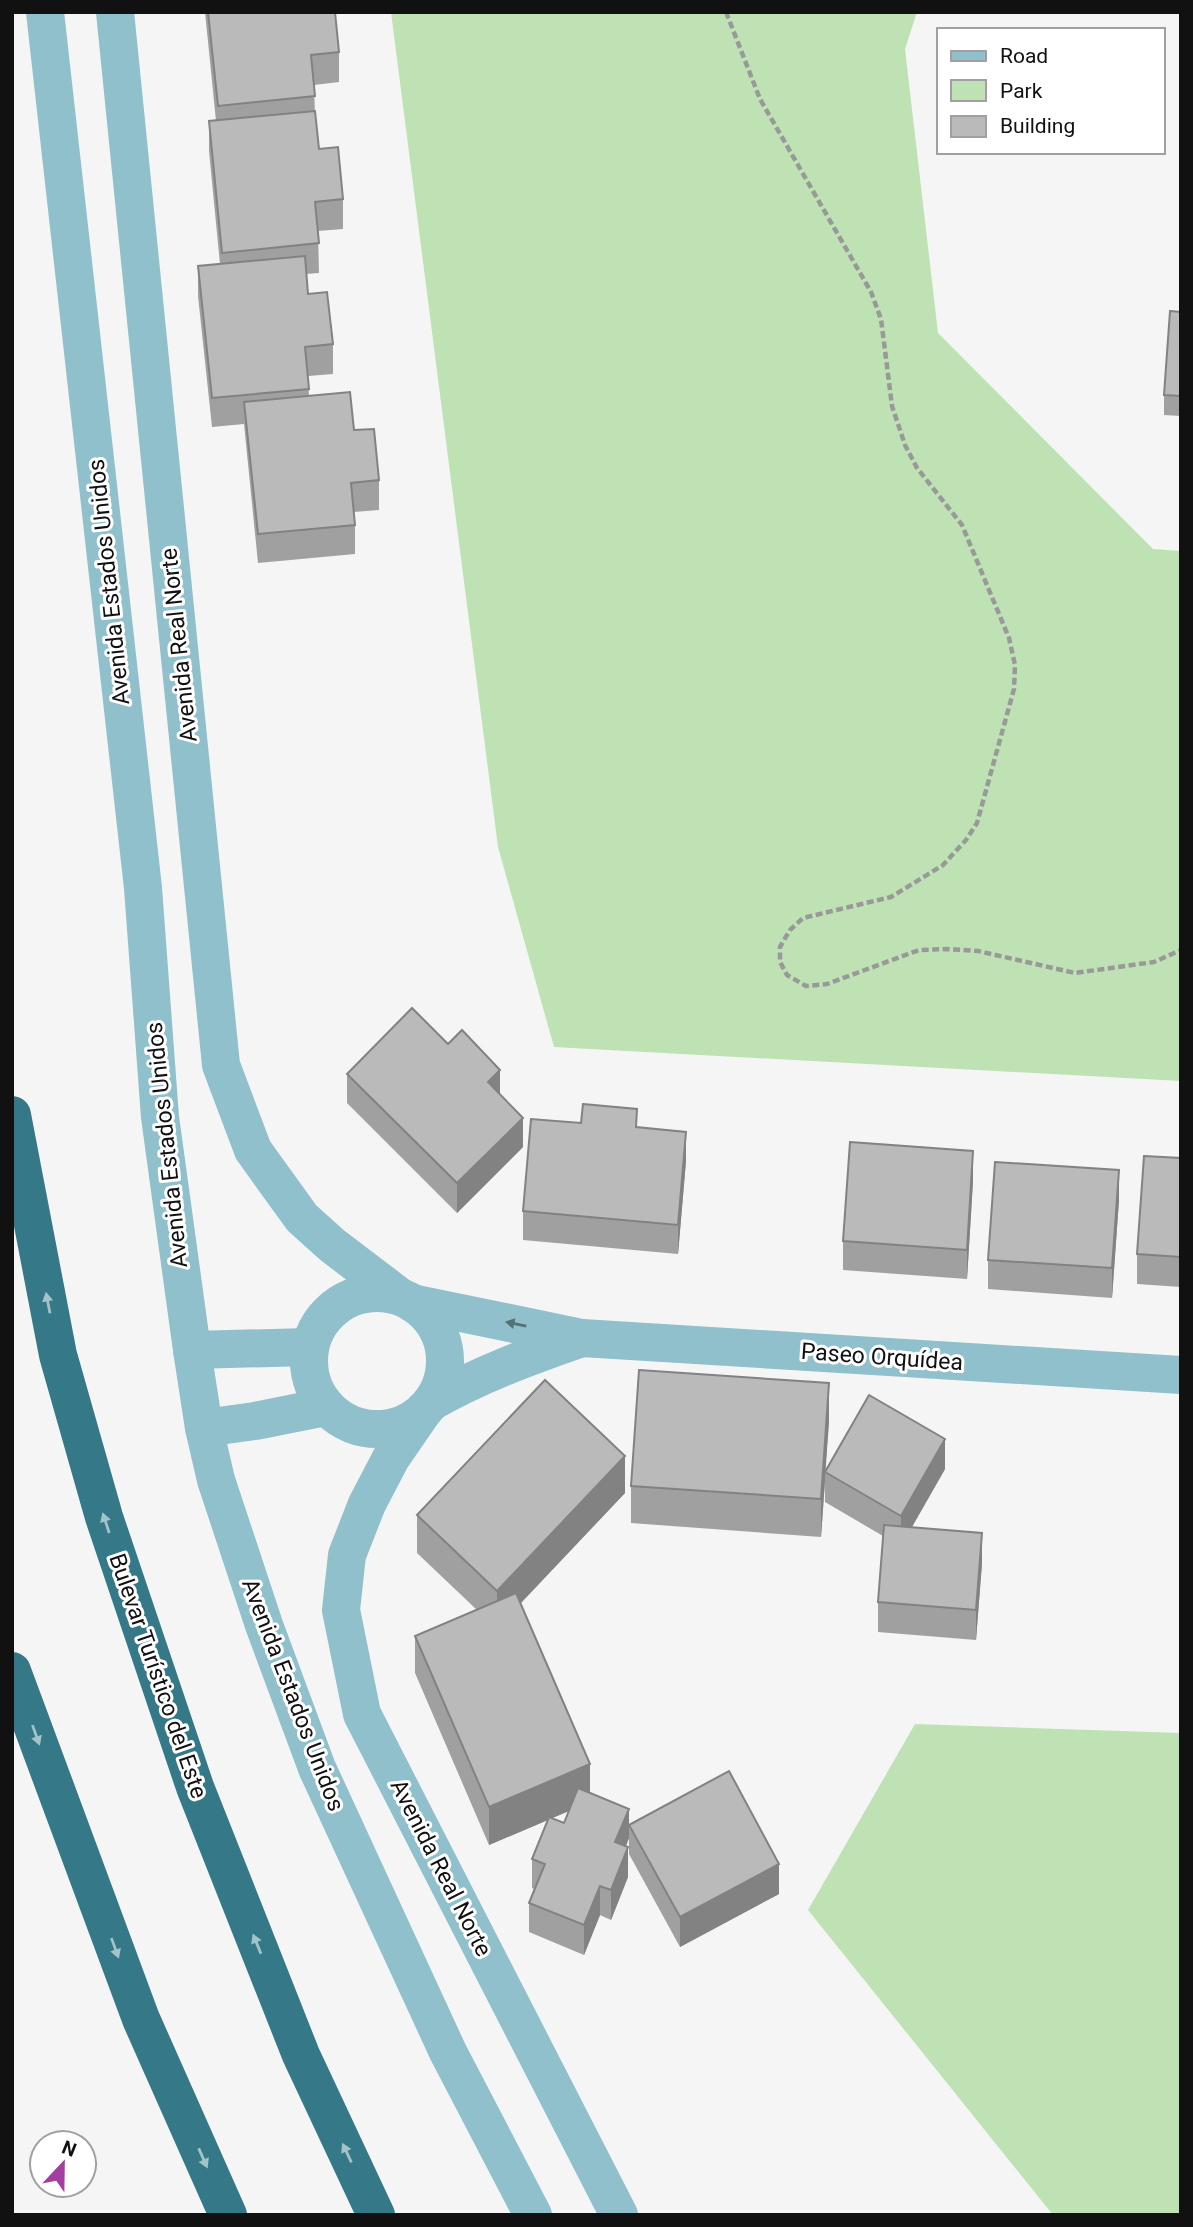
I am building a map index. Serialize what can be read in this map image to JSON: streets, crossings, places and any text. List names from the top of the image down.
{
  "streets": {
    "highway": ["Bulevar Turístico del Este"],
    "street": ["Avenida Estados Unidos", "Avenida Real Norte", "Paseo Orquídea"]
  },
  "legend": ["Road", "Park", "Building"],
  "north": "top"
}
